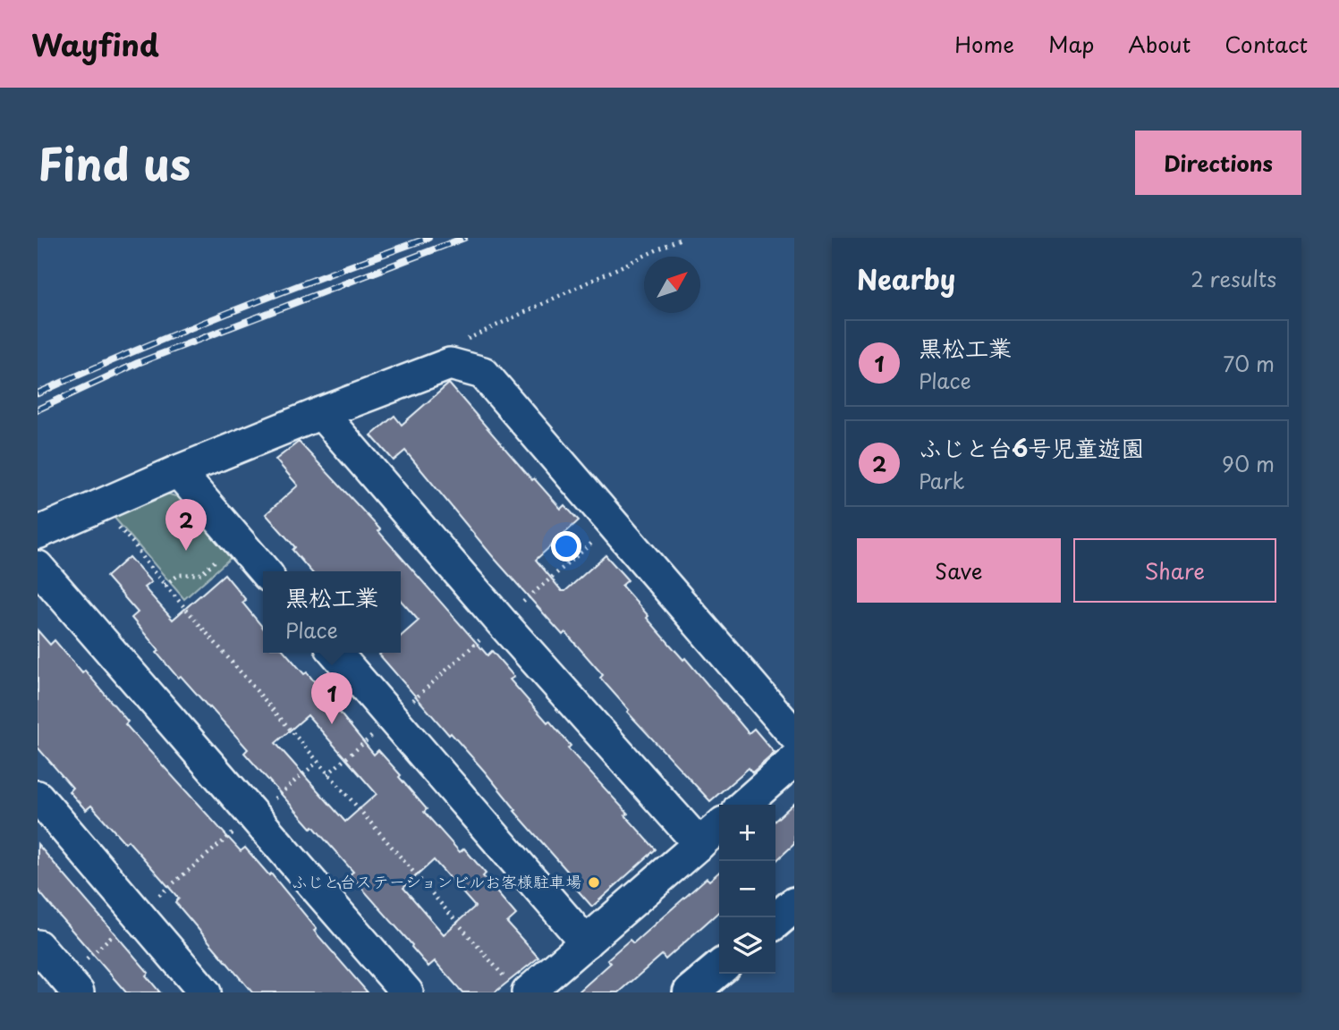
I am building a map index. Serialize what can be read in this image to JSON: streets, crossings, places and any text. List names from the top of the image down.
{
  "places": ["ふじと台ステーションビルお客様駐車場"],
  "north": "top right",
  "page": {
    "header": "Wayfind",
    "nav": [
      "Home",
      "Map",
      "About",
      "Contact"
    ],
    "title": "Find us",
    "buttons": [
      "Directions",
      ["Save", "Share"]
    ],
    "heading": ["Nearby", "2 results"],
    "list": [
      {
        "mark": "1",
        "name": "黒松工業",
        "note": "Place",
        "value": "70 m"
      },
      {
        "mark": "2",
        "name": "ふじと台6号児童遊園",
        "note": "Park",
        "value": "90 m"
      }
    ],
    "pins": ["2", "1"],
    "popup": ["黒松工業", "Place"],
    "map_buttons": ["+", "−"]
  }
}
